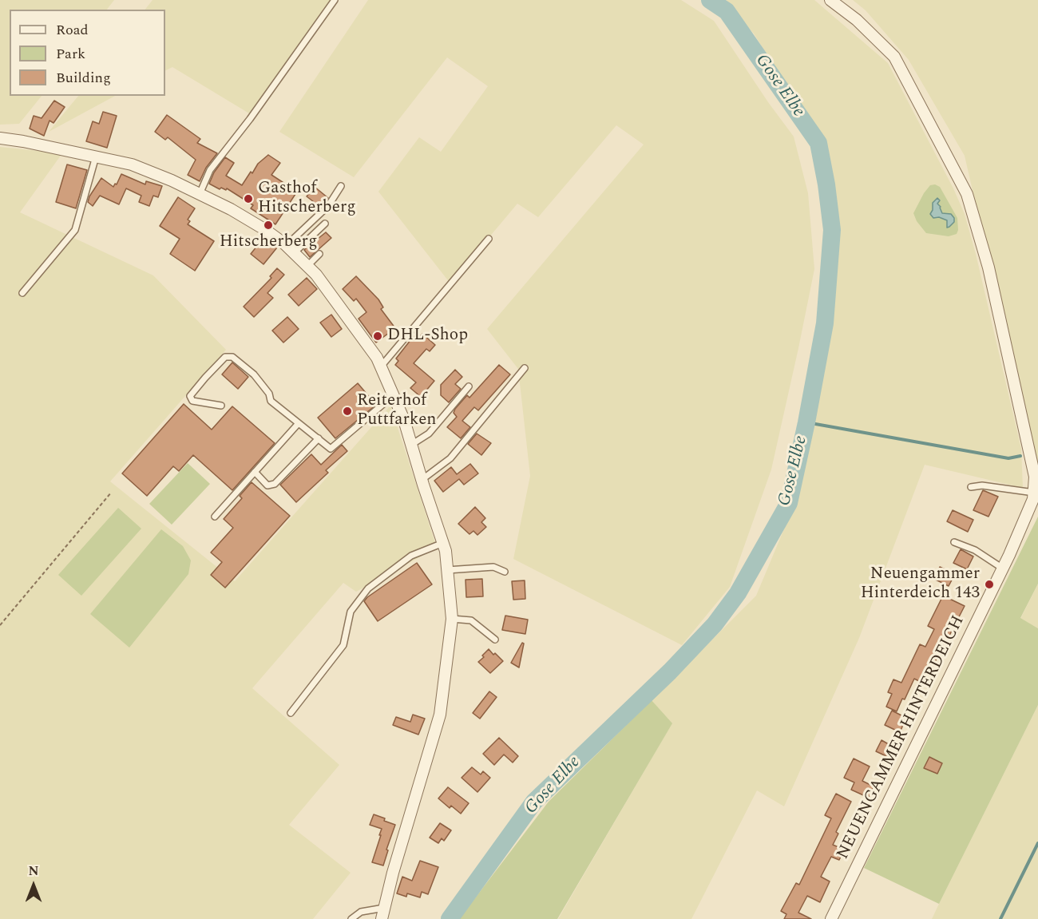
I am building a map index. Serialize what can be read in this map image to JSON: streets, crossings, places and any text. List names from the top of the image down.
{
  "streets": {
    "street": ["NEUENGAMMER HINTERDEICH"]
  },
  "water": ["Gose Elbe"],
  "places": [
    "Gasthof Hitscherberg",
    "Hitscherberg",
    "DHL-Shop",
    "Reiterhof Puttfarken",
    "Neuengammer Hinterdeich 143"
  ],
  "legend": ["Road", "Park", "Building"],
  "north": "top"
}
